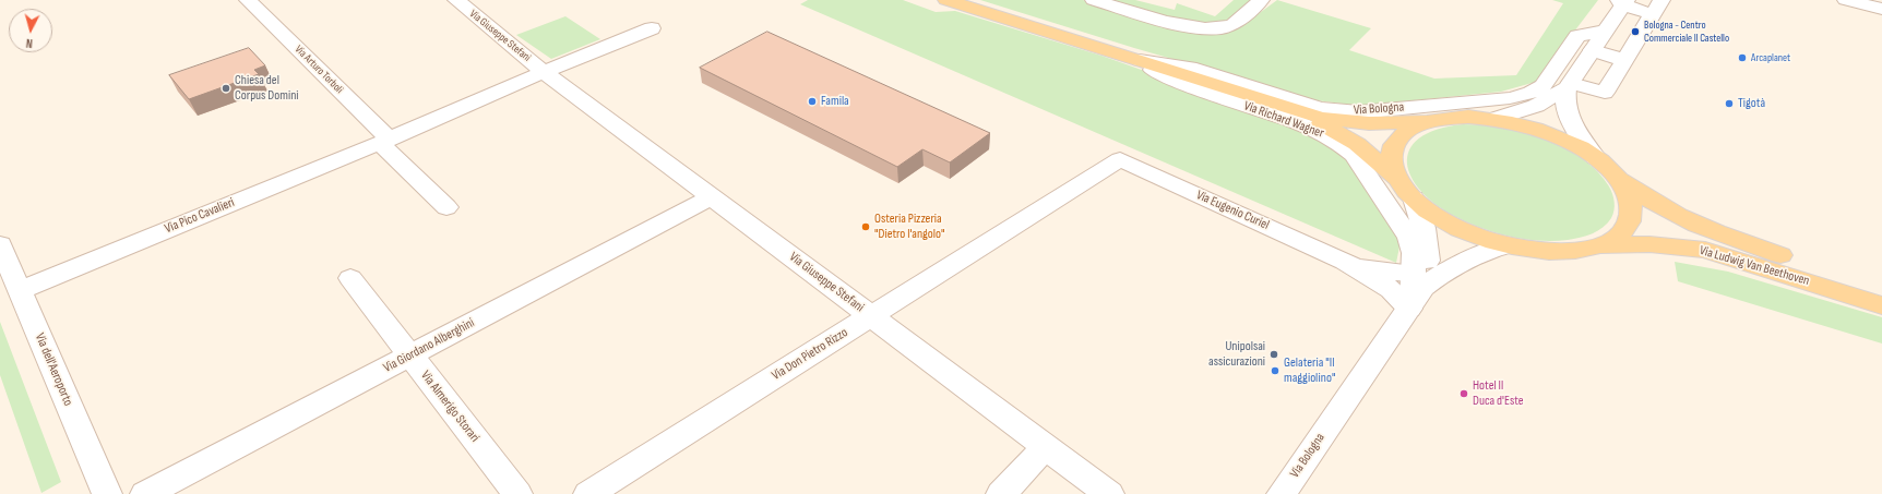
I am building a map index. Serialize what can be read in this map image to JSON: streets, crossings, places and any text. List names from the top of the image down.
{
  "streets": {
    "main road": ["Via Bologna", "Via Richard Wagner", "Via Ludwig Van Beethoven"],
    "street": [
      "Via Giuseppe Stefani",
      "Via Arturo Torboli",
      "Via Eugenio Curiel",
      "Via Pico Cavalieri",
      "Via Giordano Alberghini",
      "Via Don Pietro Rizzo",
      "Via dell'Aeroporto",
      "Via Almerigo Storari"
    ]
  },
  "crossings": [
    ["Via Giuseppe Stefani", "Via Pico Cavalieri"],
    ["Via Giuseppe Stefani", "Via Giordano Alberghini"],
    ["Via Giuseppe Stefani", "Via Don Pietro Rizzo"],
    ["Via Arturo Torboli", "Via Pico Cavalieri"],
    ["Via Bologna", "Via Richard Wagner"],
    ["Via Bologna", "Via Eugenio Curiel"],
    ["Via Bologna", "Via Ludwig Van Beethoven"],
    ["Via Richard Wagner", "Via Eugenio Curiel"],
    ["Via Eugenio Curiel", "Via Don Pietro Rizzo"],
    ["Via Pico Cavalieri", "Via dell'Aeroporto"],
    ["Via Giordano Alberghini", "Via Almerigo Storari"]
  ],
  "places": [
    "Bologna - Centro Commerciale Il Castello",
    "Arcaplanet",
    "Chiesa del Corpus Domini",
    "Famila",
    "Tigotà",
    "Osteria Pizzeria \"Dietro l'angolo\"",
    "Unipolsai assicurazioni",
    "Gelateria \"Il maggiolino\"",
    "Hotel Il Duca d'Este"
  ],
  "north": "bottom"
}
